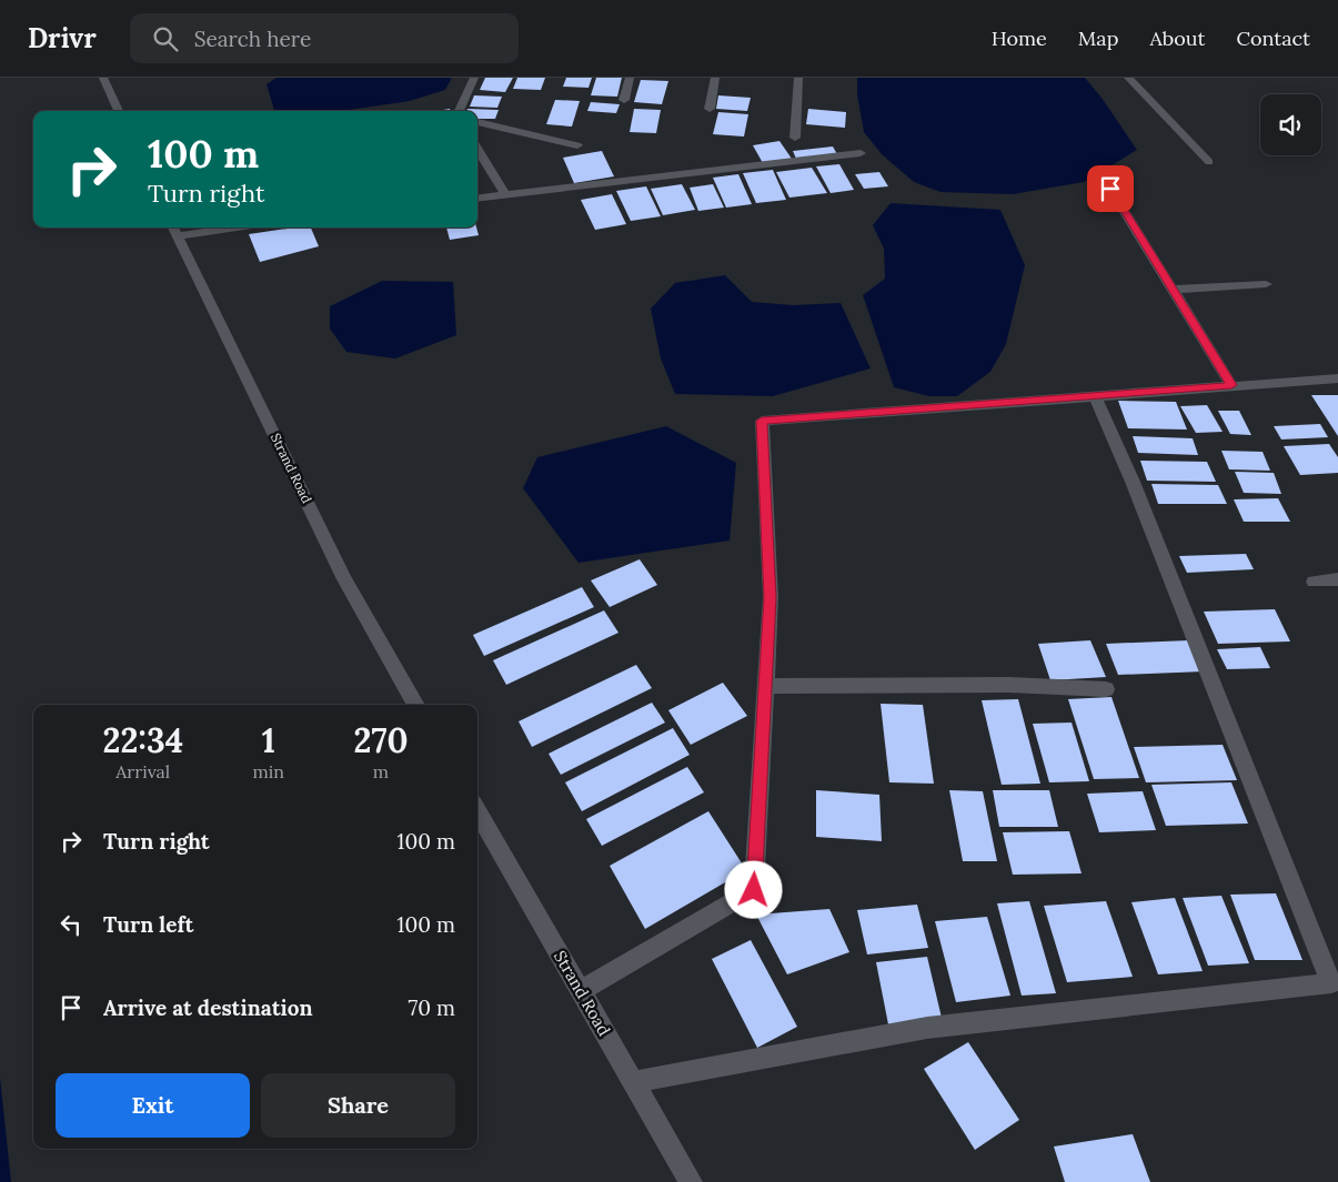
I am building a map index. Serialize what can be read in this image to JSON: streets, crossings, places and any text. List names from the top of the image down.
{
  "streets": {
    "street": ["Strand Road"]
  },
  "page": {
    "header": "Drivr",
    "search": "Search here",
    "nav": [
      "Home",
      "Map",
      "About",
      "Contact"
    ],
    "turn": ["100 m", "Turn right"],
    "eta": [
      "22:34",
      "Arrival",
      "1",
      "min",
      "270",
      "m"
    ],
    "list": [
      {
        "name": "Turn right",
        "value": "100 m"
      },
      {
        "name": "Turn left",
        "value": "100 m"
      },
      {
        "name": "Arrive at destination",
        "value": "70 m"
      }
    ],
    "buttons": ["Exit", "Share"]
  }
}
